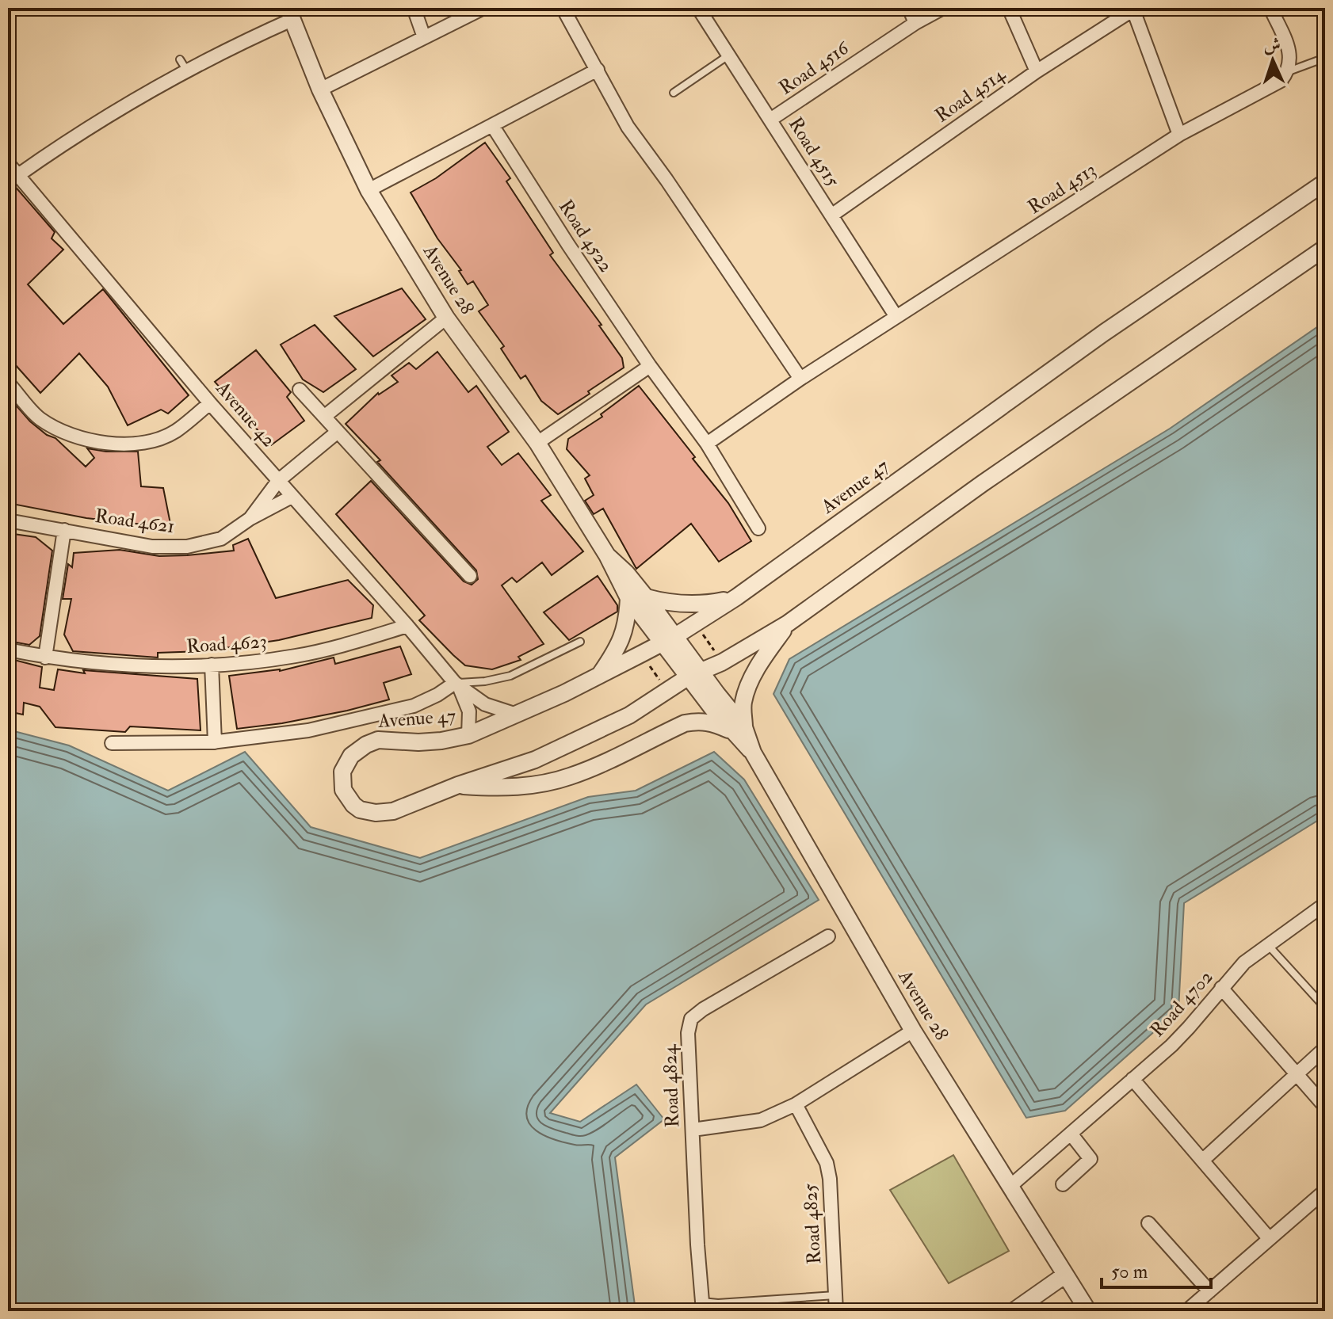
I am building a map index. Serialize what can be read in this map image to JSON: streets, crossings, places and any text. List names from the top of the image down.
{
  "streets": {
    "street": [
      "Road 4516",
      "Road 4514",
      "Road 4515",
      "Road 4513",
      "Road 4522",
      "Avenue 28",
      "Avenue 42",
      "Avenue 47",
      "Road 4621",
      "Road 4623",
      "Road 4702",
      "Road 4824",
      "Road 4825"
    ]
  },
  "crossings": [
    ["Road 4516", "Road 4515"],
    ["Road 4514", "Road 4515"],
    ["Road 4514", "Road 4513"],
    ["Road 4515", "Road 4513"],
    ["Road 4513", "Road 4522"],
    ["Avenue 28", "Avenue 47"],
    ["Avenue 28", "Road 4702"],
    ["Avenue 42", "Avenue 47"],
    ["Avenue 42", "Road 4621"],
    ["Avenue 42", "Road 4623"]
  ],
  "scale_bar": "50 m",
  "north": "top"
}
